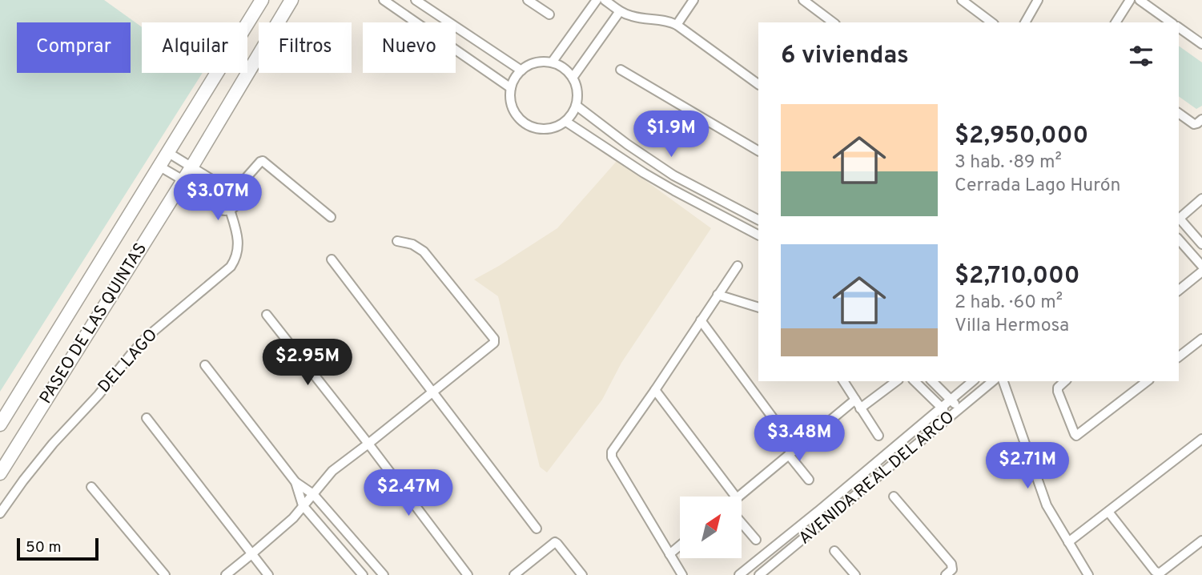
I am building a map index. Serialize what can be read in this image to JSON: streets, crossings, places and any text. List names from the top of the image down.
{
  "streets": {
    "main road": ["PASEO DE LAS QUINTAS"],
    "street": ["DEL LAGO", "AVENIDA REAL DEL ARCO"]
  },
  "scale_bar": "50 m",
  "north": "top right",
  "page": {
    "chip": [
      "Comprar",
      "Alquilar",
      "Filtros",
      "Nuevo"
    ],
    "heading": "6 viviendas",
    "list": [
      {
        "name": "$2,950,000",
        "note": "3 hab. · 89 m² · Cerrada Lago Hurón"
      },
      {
        "name": "$2,710,000",
        "note": "2 hab. · 60 m² · Villa Hermosa"
      }
    ],
    "price": [
      "$1.9M",
      "$3.07M",
      "$2.95M",
      "$3.48M",
      "$2.71M",
      "$2.47M"
    ],
    "scale": "50 m"
  }
}
